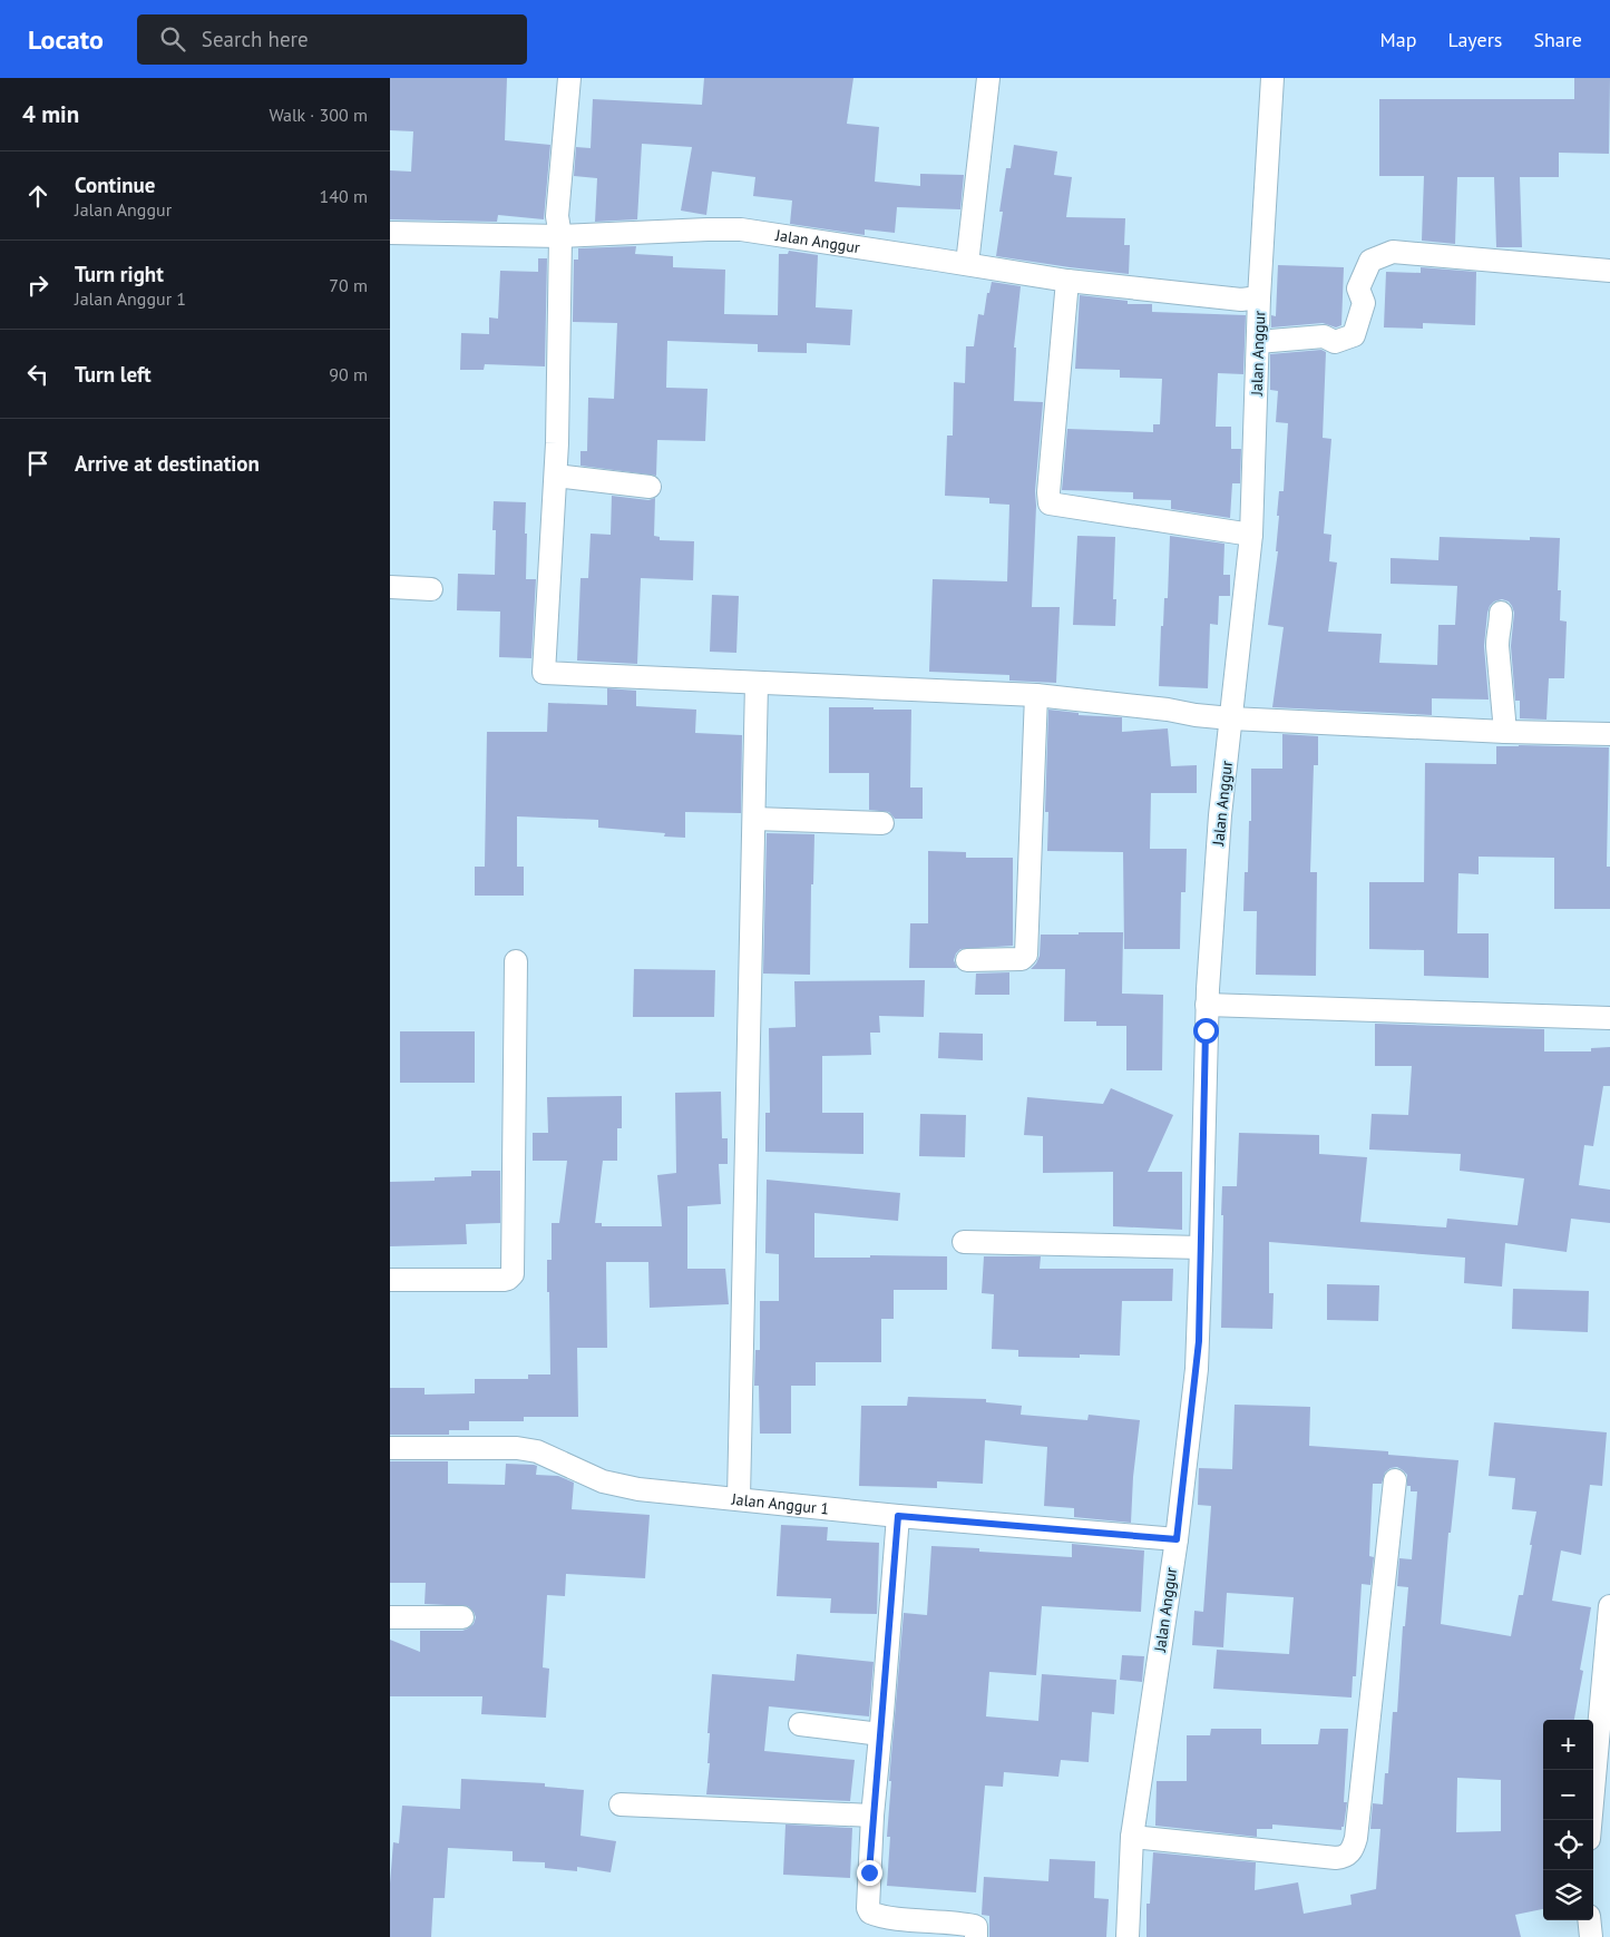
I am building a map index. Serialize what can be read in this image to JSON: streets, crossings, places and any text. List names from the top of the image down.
{
  "streets": {
    "street": ["Jalan Anggur", "Jalan Anggur 1"]
  },
  "crossings": [
    ["Jalan Anggur", "Jalan Anggur 1"]
  ],
  "page": {
    "header": "Locato",
    "search": "Search here",
    "nav": ["Map", "Layers", "Share"],
    "heading": ["4 min", "Walk · 300 m"],
    "list": [
      ["Continue", "Jalan Anggur", "140 m"],
      ["Turn right", "Jalan Anggur 1", "70 m"],
      ["Turn left", "90 m"],
      "Arrive at destination"
    ],
    "map_buttons": ["+", "−"]
  }
}
